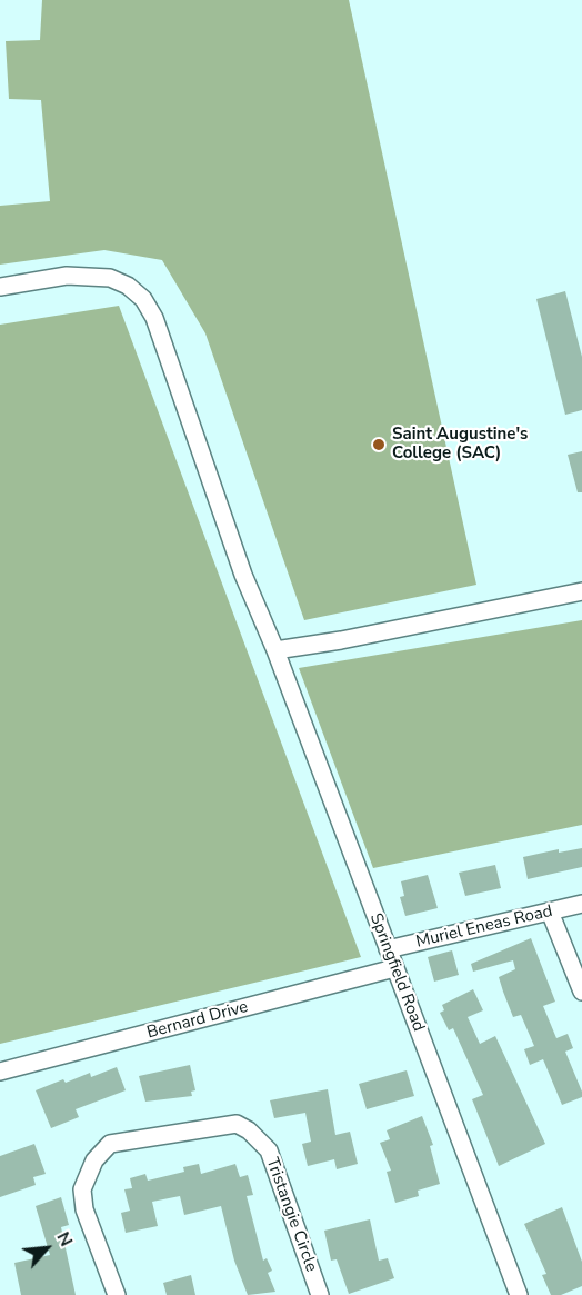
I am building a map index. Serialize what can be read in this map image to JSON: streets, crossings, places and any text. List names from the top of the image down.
{
  "streets": {
    "street": [
      "Muriel Eneas Road",
      "Springfield Road",
      "Bernard Drive",
      "Tristangie Circle"
    ]
  },
  "crossings": [
    ["Muriel Eneas Road", "Springfield Road"],
    ["Springfield Road", "Bernard Drive"]
  ],
  "places": ["Saint Augustine's College (SAC)"],
  "north": "top right"
}
